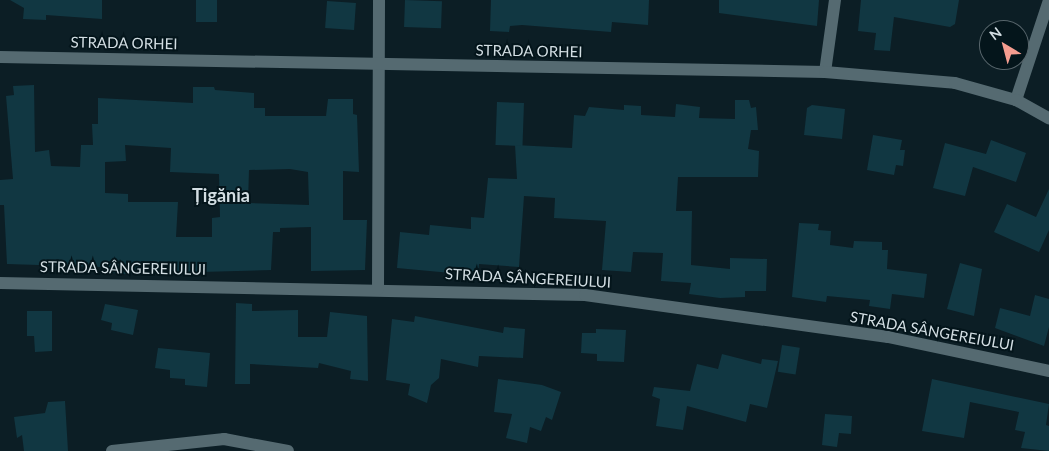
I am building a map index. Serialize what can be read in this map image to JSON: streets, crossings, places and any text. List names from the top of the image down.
{
  "streets": {
    "street": ["STRADA ORHEI", "STRADA SÂNGEREIULUI"]
  },
  "districts": ["Țigănia"],
  "north": "top left"
}
